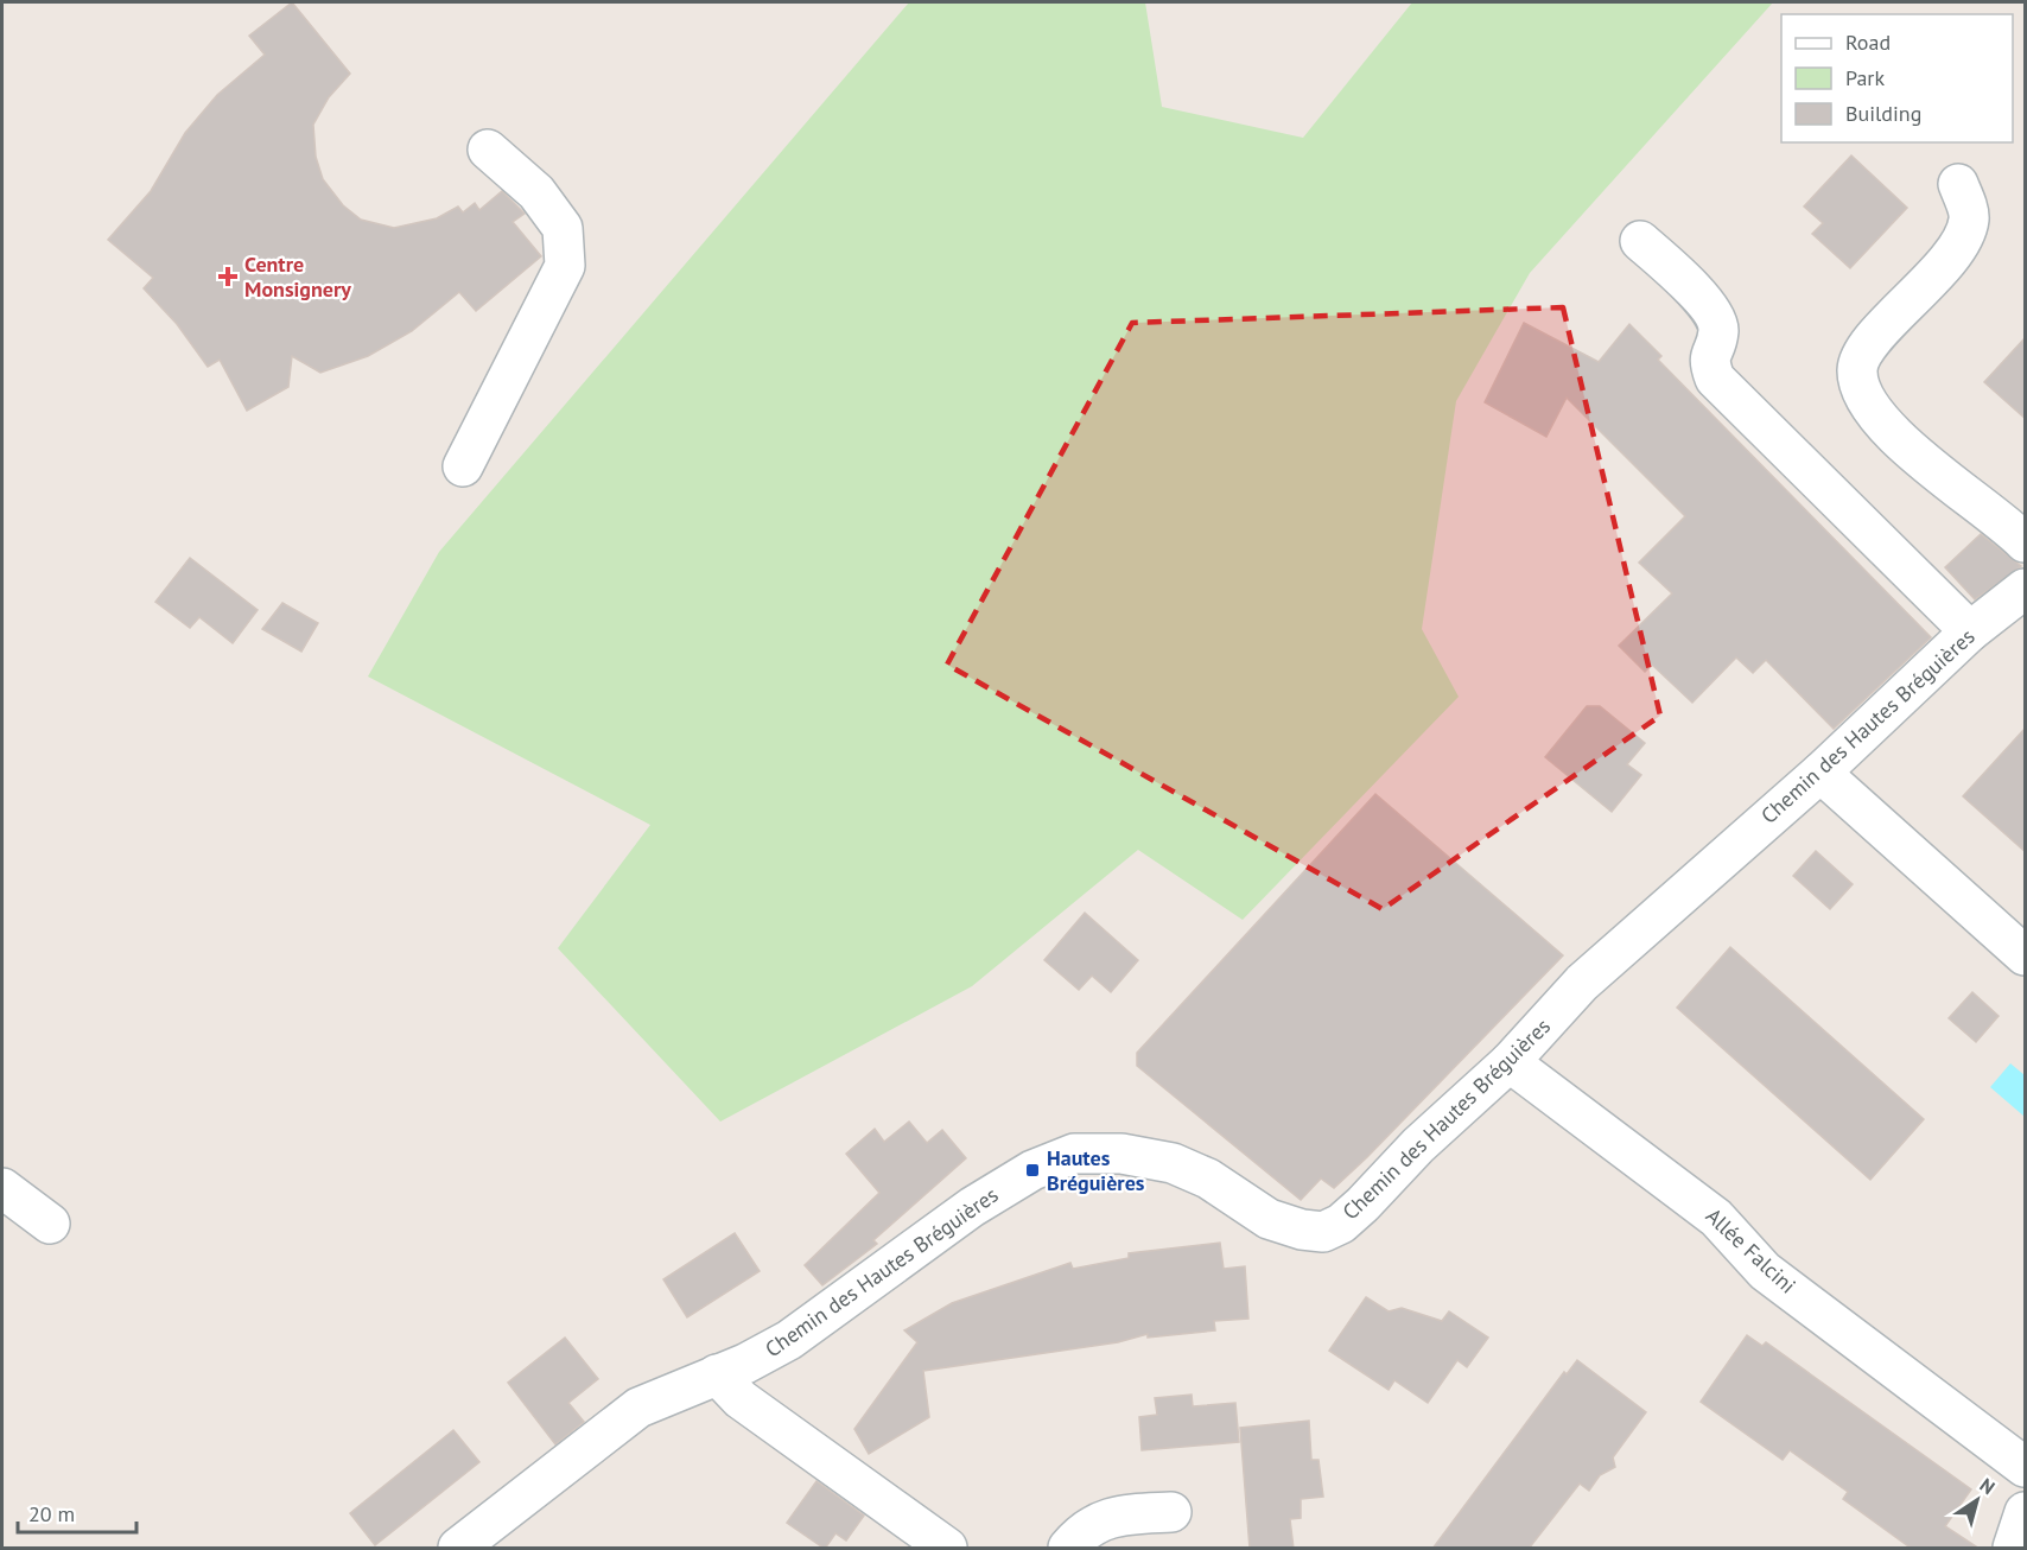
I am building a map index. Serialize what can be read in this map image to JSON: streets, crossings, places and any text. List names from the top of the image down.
{
  "streets": {
    "street": ["Chemin des Hautes Bréguières", "Allée Falcini"]
  },
  "crossings": [
    ["Chemin des Hautes Bréguières", "Allée Falcini"]
  ],
  "places": {
    "health": ["Centre Monsignery"],
    "transit": ["Hautes Bréguières"]
  },
  "legend": ["Road", "Park", "Building"],
  "scale_bar": "20 m",
  "north": "top right"
}
